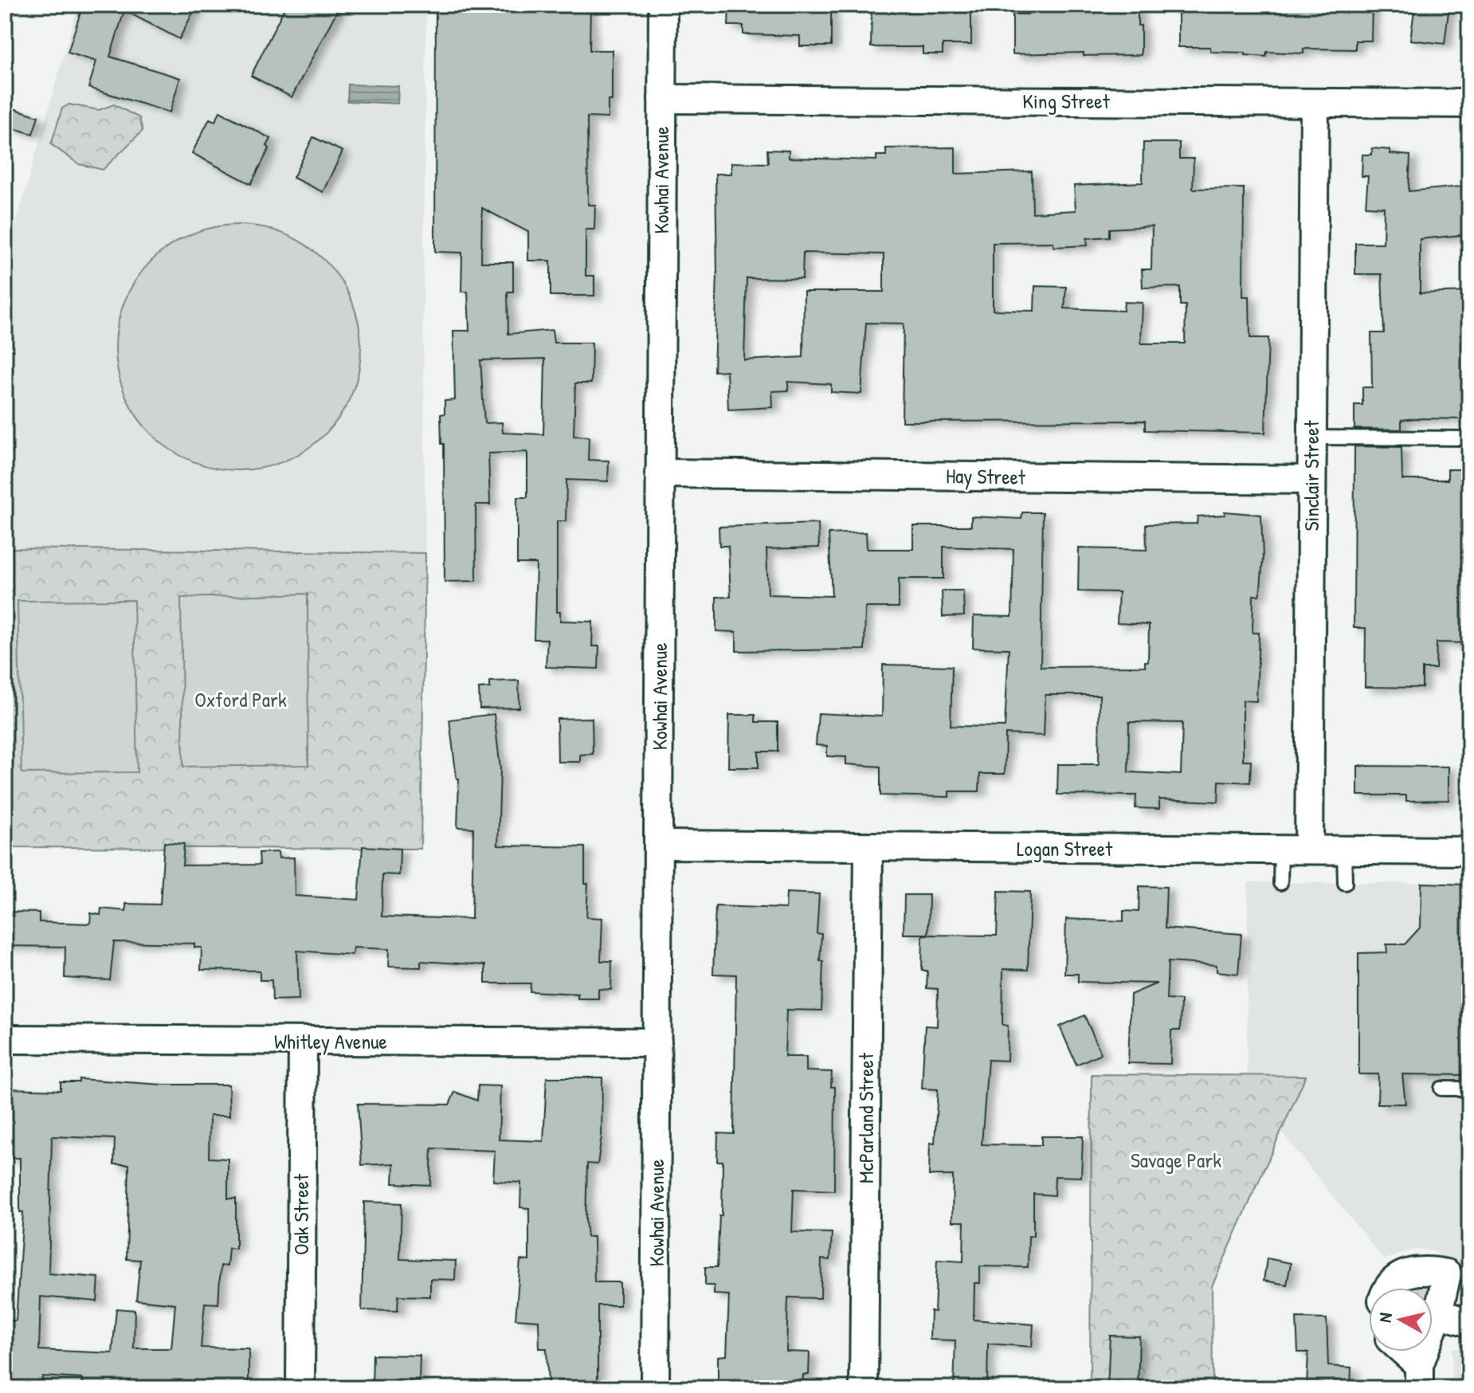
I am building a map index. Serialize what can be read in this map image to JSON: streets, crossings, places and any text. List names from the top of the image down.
{
  "streets": {
    "street": [
      "King Street",
      "Kowhai Avenue",
      "Sinclair Street",
      "Hay Street",
      "Logan Street",
      "Whitley Avenue",
      "McParland Street",
      "Oak Street"
    ]
  },
  "crossings": [
    ["King Street", "Kowhai Avenue"],
    ["King Street", "Sinclair Street"],
    ["Kowhai Avenue", "Hay Street"],
    ["Kowhai Avenue", "Logan Street"],
    ["Kowhai Avenue", "Whitley Avenue"],
    ["Sinclair Street", "Hay Street"],
    ["Sinclair Street", "Logan Street"],
    ["Logan Street", "McParland Street"],
    ["Whitley Avenue", "Oak Street"]
  ],
  "parks": ["Oxford Park", "Savage Park"],
  "north": "left"
}
